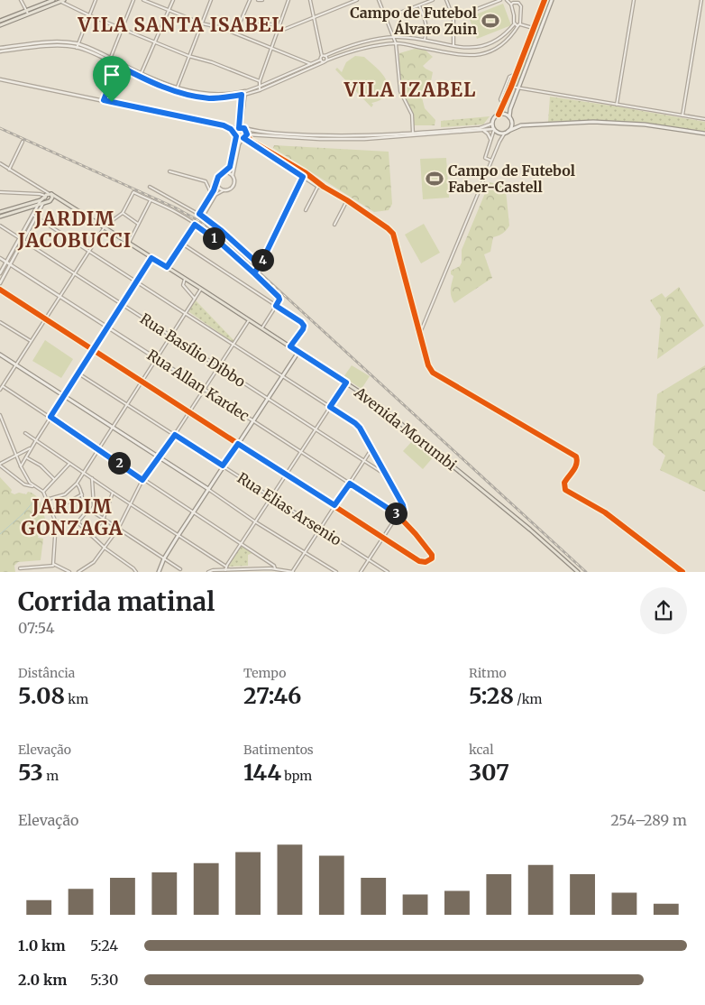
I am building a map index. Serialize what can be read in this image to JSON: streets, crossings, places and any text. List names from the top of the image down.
{
  "streets": {
    "main road": ["Avenida Morumbi"],
    "street": ["Rua Basílio Dibbo", "Rua Allan Kardec", "Rua Elias Arsenio"]
  },
  "districts": [
    "VILA SANTA ISABEL",
    "VILA IZABEL",
    "JARDIM JACOBUCCI",
    "JARDIM GONZAGA"
  ],
  "places": {
    "sports": ["Campo de Futebol Álvaro Zuin", "Campo de Futebol Faber-Castell"]
  },
  "page": {
    "pins": [
      "1",
      "4",
      "2",
      "3"
    ],
    "heading": ["Corrida matinal", "07:54"],
    "stats": [
      ["Distância", "5.08 km"],
      ["Tempo", "27:46"],
      ["Ritmo", "5:28 /km"],
      ["Elevação", "53 m"],
      ["Batimentos", "144 bpm"],
      ["kcal", "307"]
    ],
    "chart": ["Elevação", "254–289 m"],
    "list": [
      {
        "name": "1.0 km",
        "note": "5:24"
      },
      {
        "name": "2.0 km",
        "note": "5:30"
      }
    ]
  }
}
